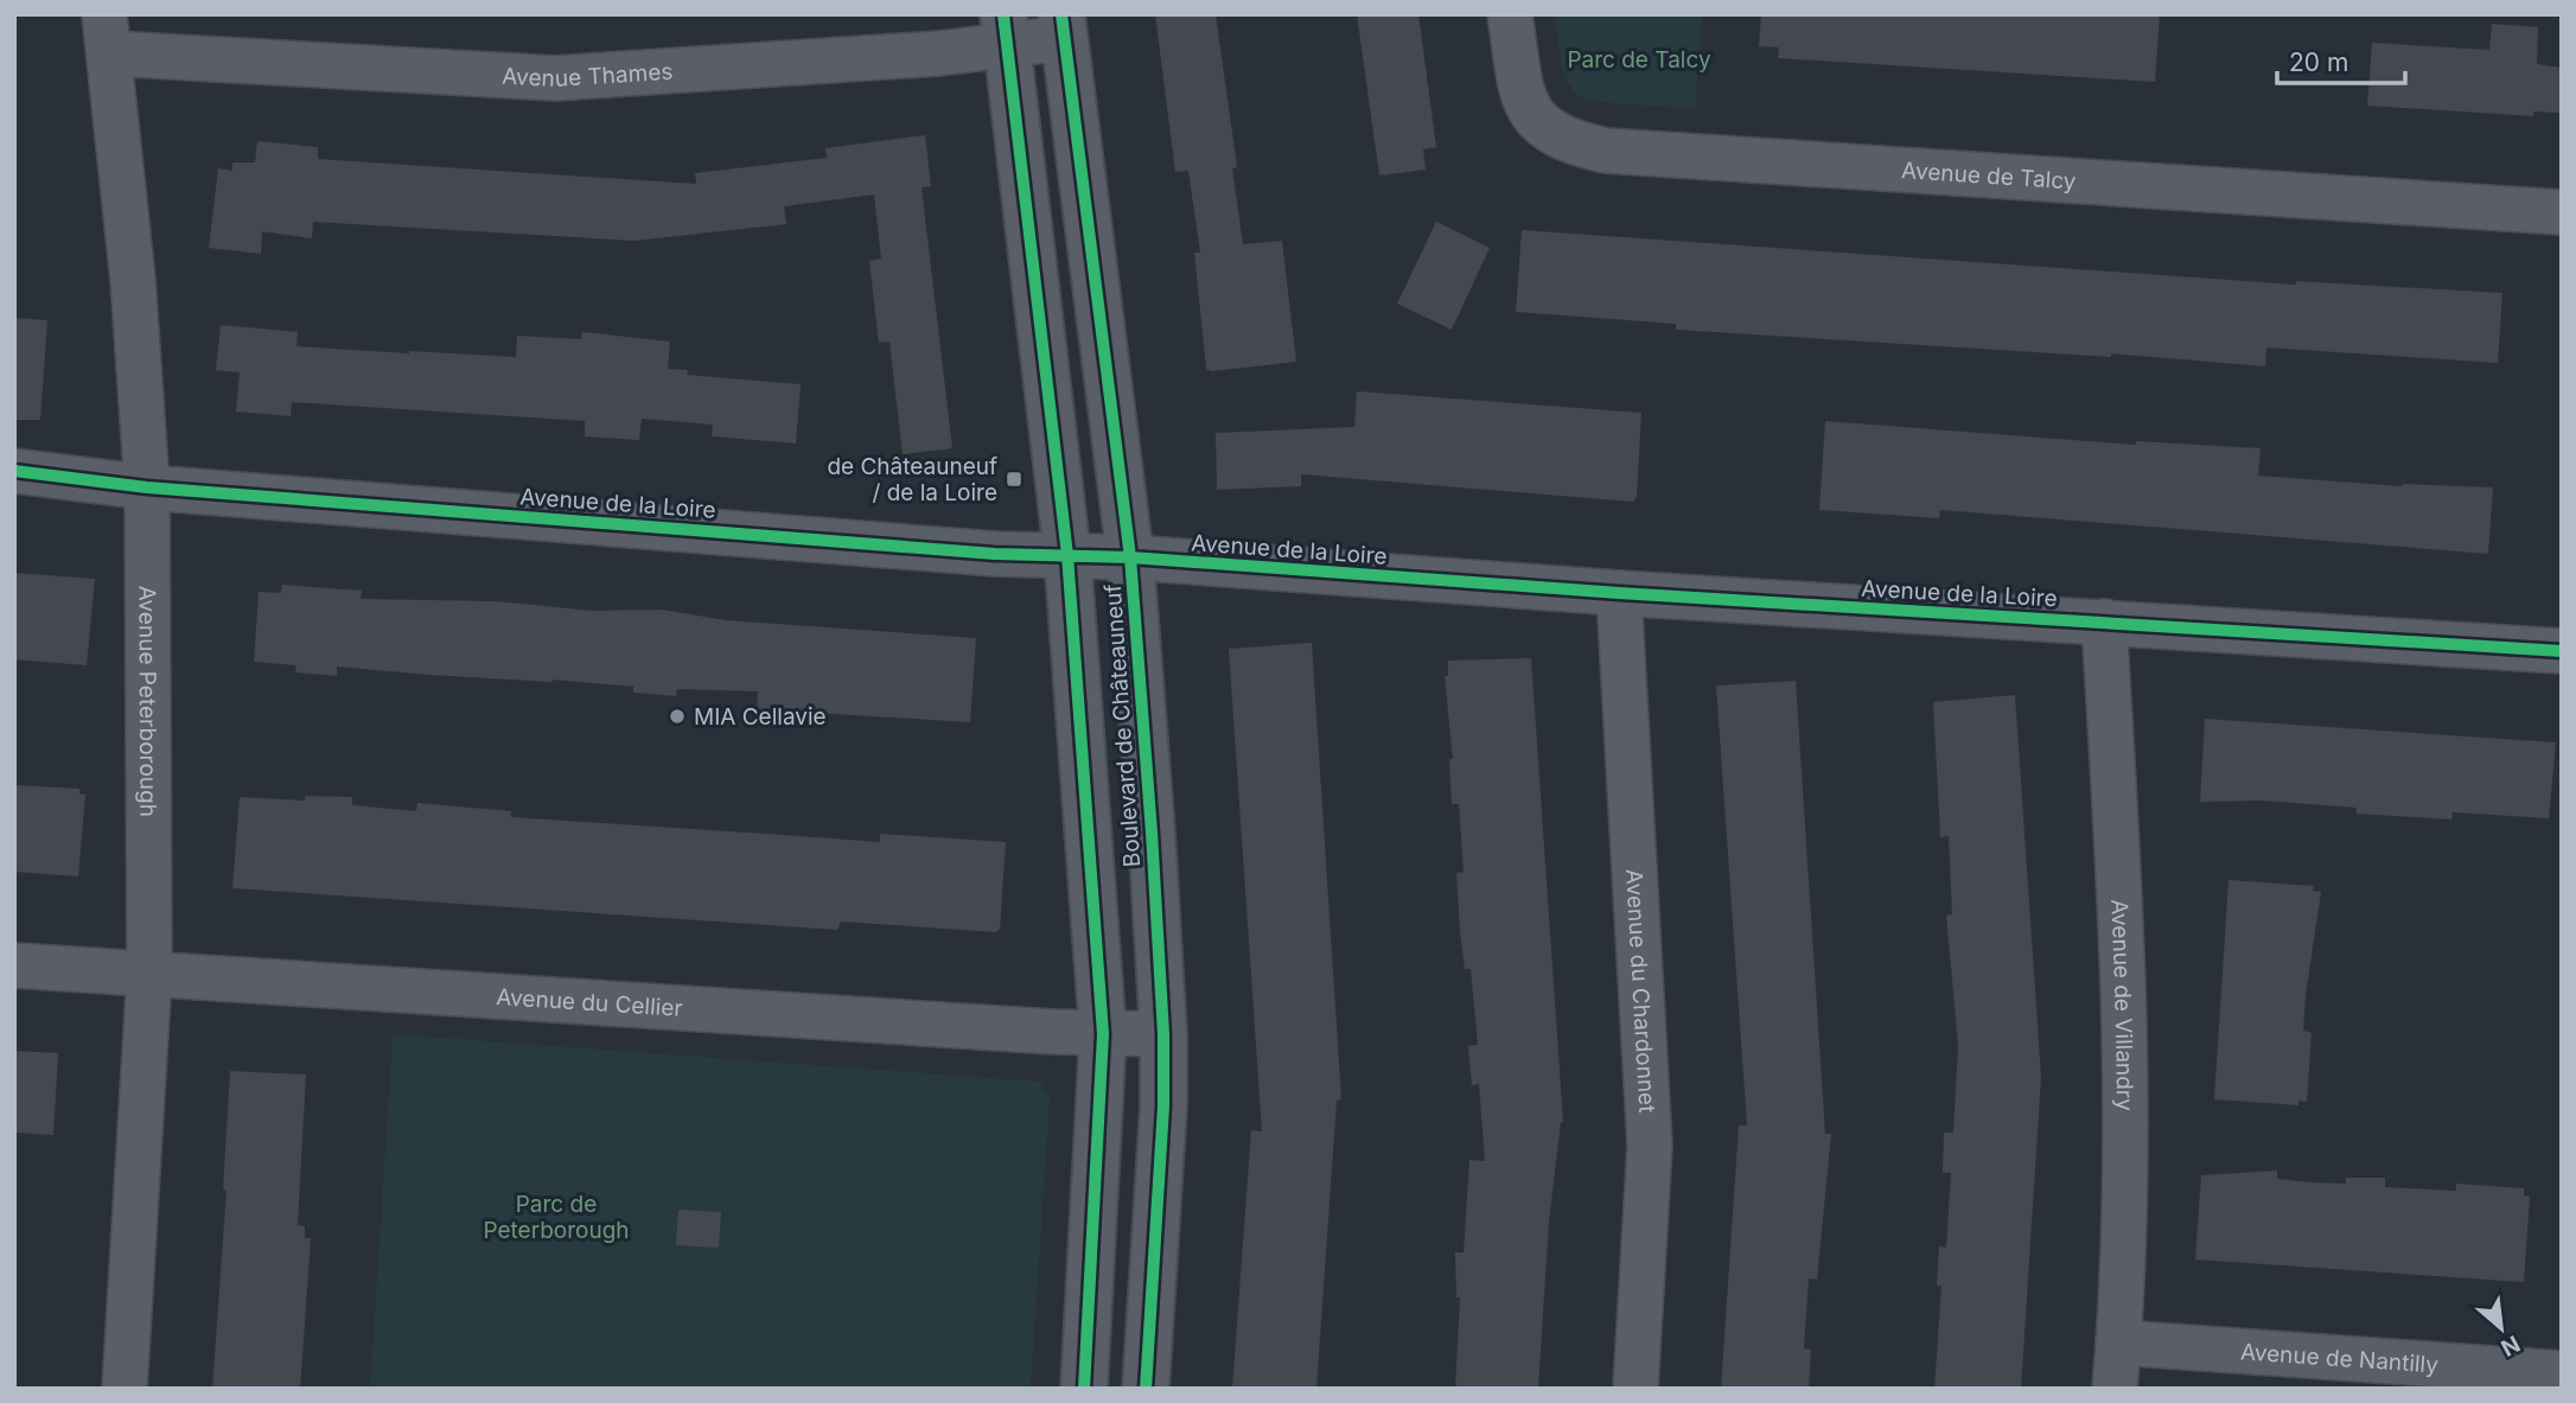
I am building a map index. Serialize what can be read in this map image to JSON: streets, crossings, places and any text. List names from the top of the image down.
{
  "streets": {
    "street": [
      "Avenue Thames",
      "Avenue de Talcy",
      "Avenue de la Loire",
      "Avenue Peterborough",
      "Boulevard de Châteauneuf",
      "Avenue du Chardonnet",
      "Avenue du Cellier",
      "Avenue de Villandry",
      "Avenue de Nantilly"
    ]
  },
  "crossings": [
    ["Avenue Thames", "Avenue Peterborough"],
    ["Avenue Thames", "Boulevard de Châteauneuf"],
    ["Avenue de la Loire", "Avenue Peterborough"],
    ["Avenue de la Loire", "Boulevard de Châteauneuf"],
    ["Avenue de la Loire", "Avenue du Chardonnet"],
    ["Avenue de la Loire", "Avenue de Villandry"],
    ["Avenue Peterborough", "Avenue du Cellier"],
    ["Boulevard de Châteauneuf", "Avenue du Cellier"],
    ["Avenue de Villandry", "Avenue de Nantilly"]
  ],
  "parks": ["Parc de Talcy", "Parc de Peterborough"],
  "places": {
    "transit": ["de Châteauneuf / de la Loire"],
    "other": ["MIA Cellavie"]
  },
  "scale_bar": "20 m",
  "north": "bottom right"
}
